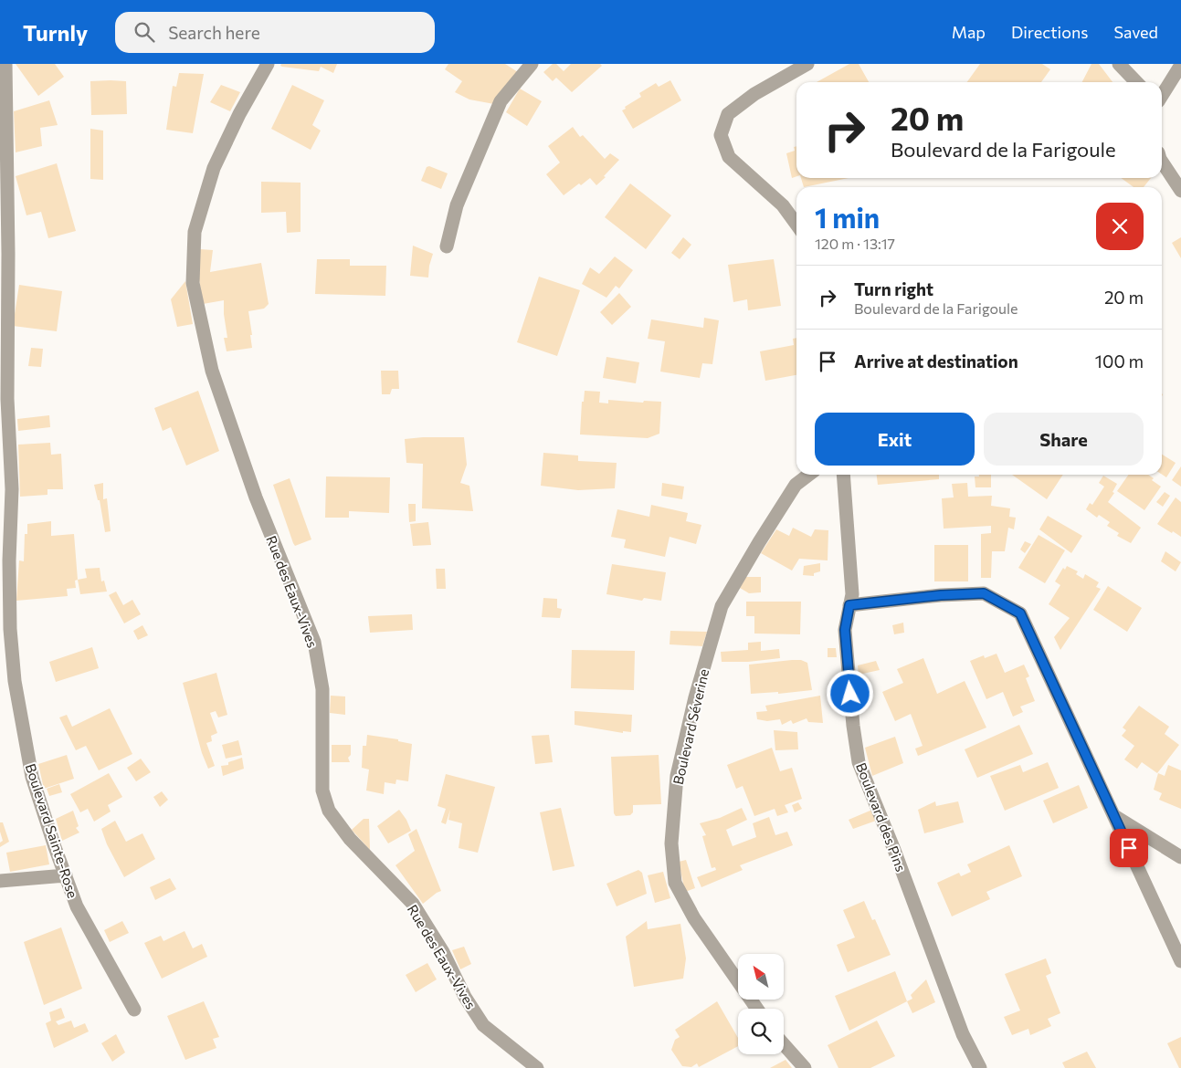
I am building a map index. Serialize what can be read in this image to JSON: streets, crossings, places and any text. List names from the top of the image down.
{
  "streets": {
    "street": [
      "Rue des Eaux-Vives",
      "Boulevard Séverine",
      "Boulevard des Pins",
      "Boulevard Sainte-Rose"
    ]
  },
  "north": "top left",
  "page": {
    "header": "Turnly",
    "search": "Search here",
    "nav": ["Map", "Directions", "Saved"],
    "turn": ["20 m", "Boulevard de la Farigoule"],
    "heading": ["1 min", "120 m · 13:17"],
    "list": [
      {
        "name": "Turn right",
        "note": "Boulevard de la Farigoule",
        "value": "20 m"
      },
      {
        "name": "Arrive at destination",
        "value": "100 m"
      }
    ],
    "buttons": ["Exit", "Share"]
  }
}
